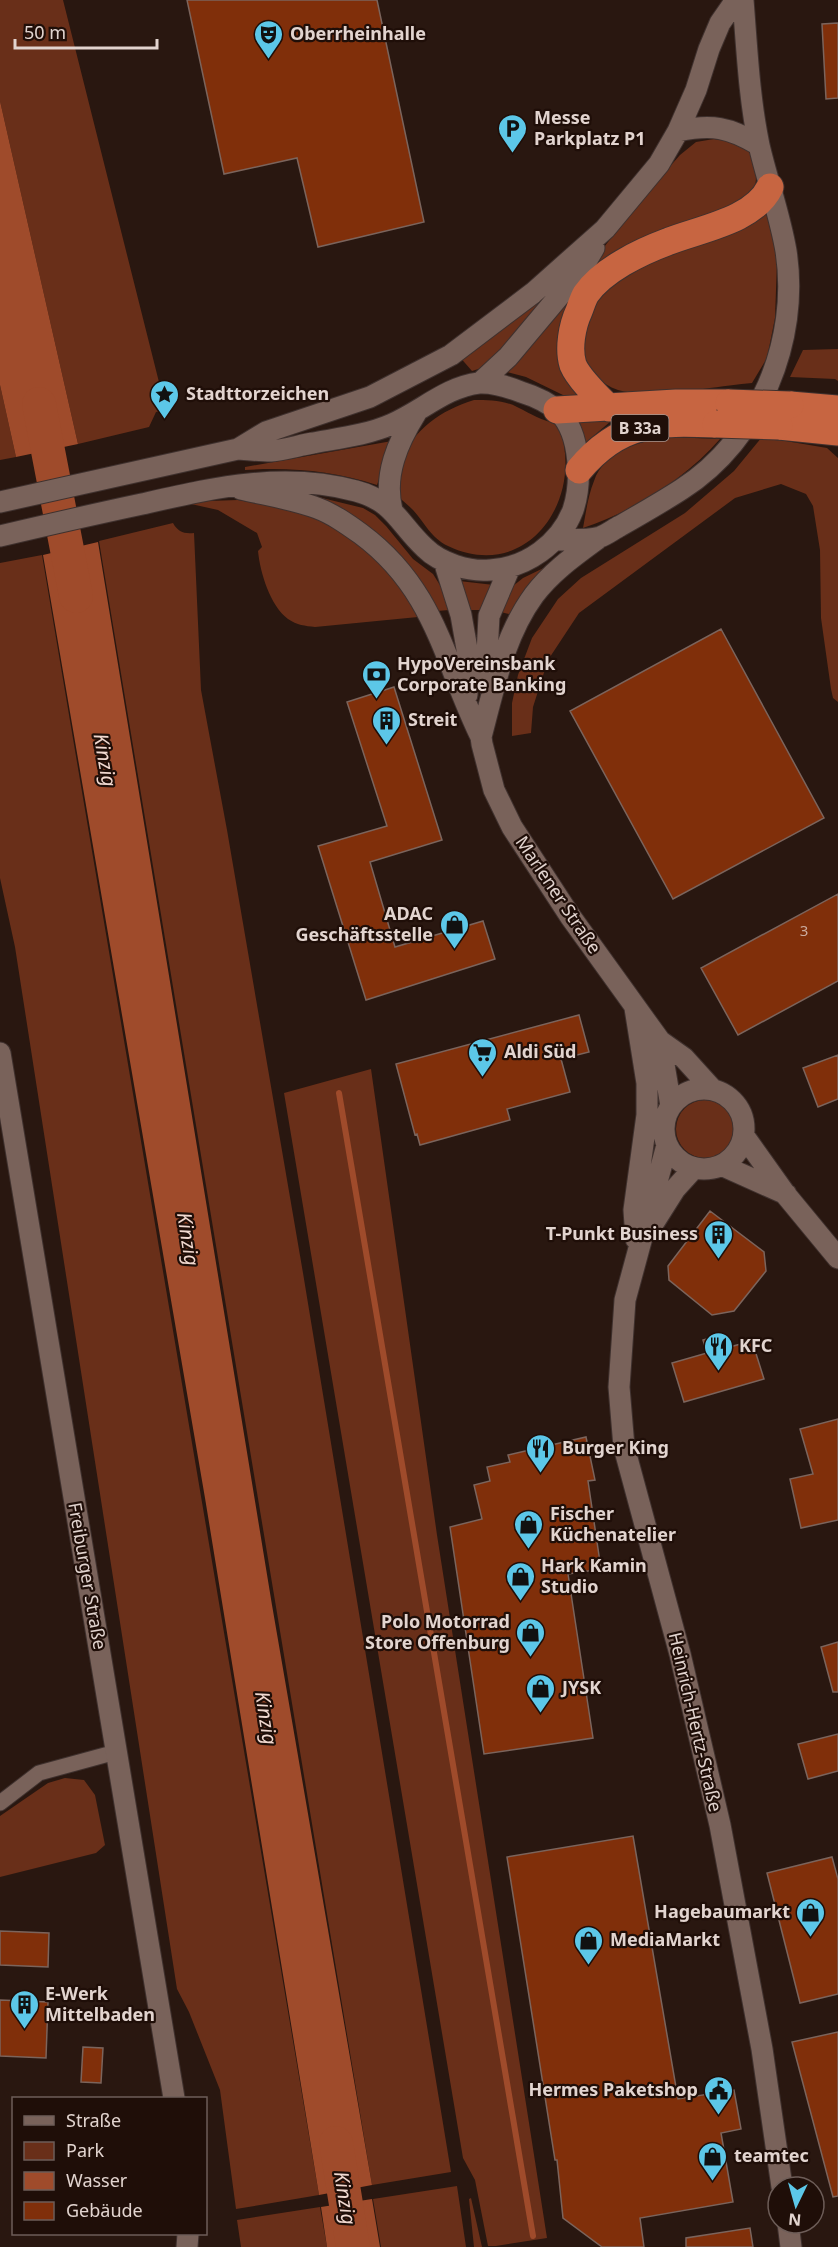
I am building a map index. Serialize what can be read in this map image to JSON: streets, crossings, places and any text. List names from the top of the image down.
{
  "streets": {
    "highway": ["B 33a"],
    "main road": ["Marlener Straße", "Freiburger Straße", "Heinrich-Hertz-Straße"]
  },
  "crossings": [
    ["B 33a", "Marlener Straße"],
    ["Marlener Straße", "Heinrich-Hertz-Straße"]
  ],
  "water": ["Kinzig"],
  "places": {
    "theatre": ["Oberrheinhalle"],
    "parking": ["Messe Parkplatz P1"],
    "place": ["Stadttorzeichen"],
    "bank": ["HypoVereinsbank Corporate Banking"],
    "building": ["Streit", "T-Punkt Business", "E-Werk Mittelbaden"],
    "shop": [
      "ADAC Geschäftsstelle",
      "Fischer Küchenatelier",
      "Hark Kamin Studio",
      "Polo Motorrad Store Offenburg",
      "JYSK",
      "Hagebaumarkt",
      "MediaMarkt",
      "teamtec"
    ],
    "supermarket": ["Aldi Süd"],
    "restaurant": ["KFC", "Burger King"],
    "public building": ["Hermes Paketshop"]
  },
  "house_numbers": ["3"],
  "legend": [
    "Straße",
    "Park",
    "Wasser",
    "Gebäude"
  ],
  "scale_bar": "50 m",
  "north": "bottom"
}
